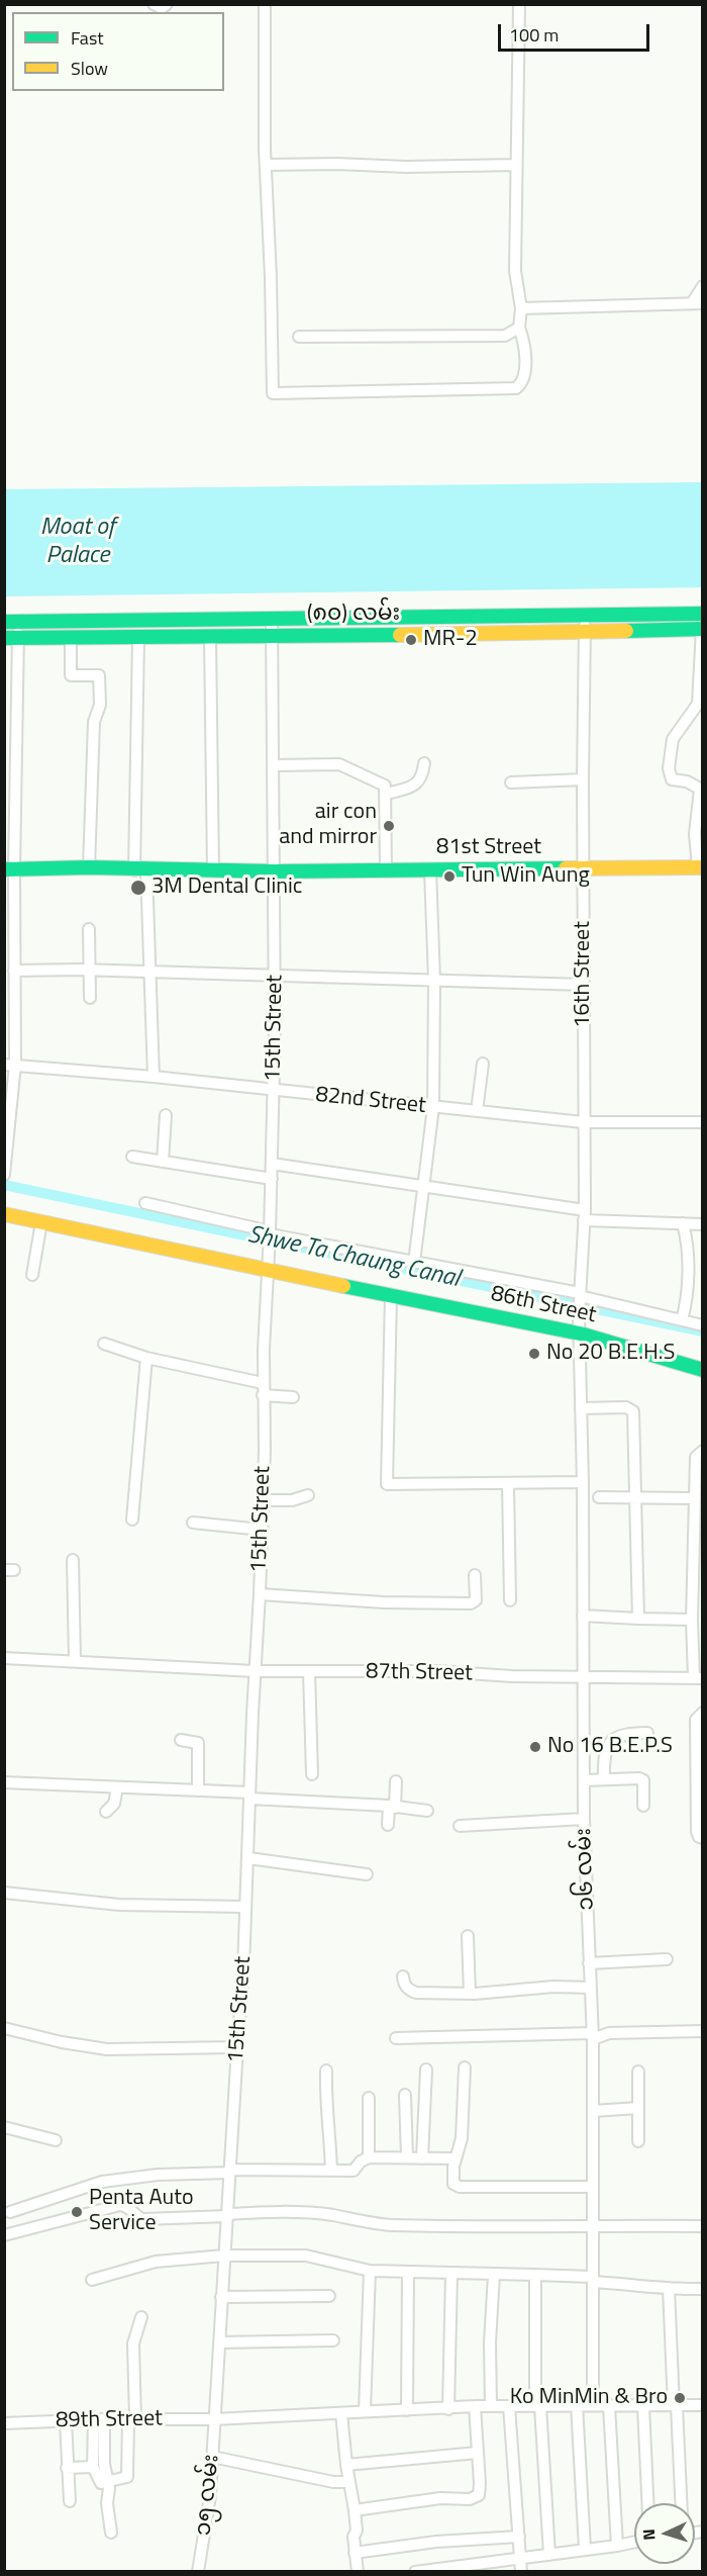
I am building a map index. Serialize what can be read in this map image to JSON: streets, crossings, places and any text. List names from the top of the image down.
{
  "streets": {
    "street": [
      "(၈၀) လမ်း",
      "81st Street",
      "16th Street",
      "15th Street",
      "82nd Street",
      "86th Street",
      "87th Street",
      "၁၆ လမ်း",
      "89th Street",
      "၁၅ လမ်း"
    ]
  },
  "crossings": [
    ["(၈၀) လမ်း", "16th Street"],
    ["(၈၀) လမ်း", "15th Street"],
    ["81st Street", "16th Street"],
    ["81st Street", "15th Street"],
    ["16th Street", "82nd Street"],
    ["16th Street", "86th Street"],
    ["16th Street", "၁၆ လမ်း"],
    ["15th Street", "82nd Street"],
    ["15th Street", "86th Street"],
    ["15th Street", "87th Street"],
    ["15th Street", "89th Street"],
    ["15th Street", "၁၅ လမ်း"],
    ["86th Street", "၁၆ လမ်း"],
    ["87th Street", "၁၆ လမ်း"],
    ["၁၆ လမ်း", "89th Street"],
    ["89th Street", "၁၅ လမ်း"]
  ],
  "water": ["Moat of Palace", "Shwe Ta Chaung Canal"],
  "places": [
    "MR-2",
    "air con and mirror",
    "Tun Win Aung",
    "3M Dental Clinic",
    "No 20 B.E.H.S",
    "No 16 B.E.P.S",
    "Penta Auto Service",
    "Ko MinMin & Bro"
  ],
  "legend": ["Fast", "Slow"],
  "scale_bar": "100 m",
  "north": "left"
}
